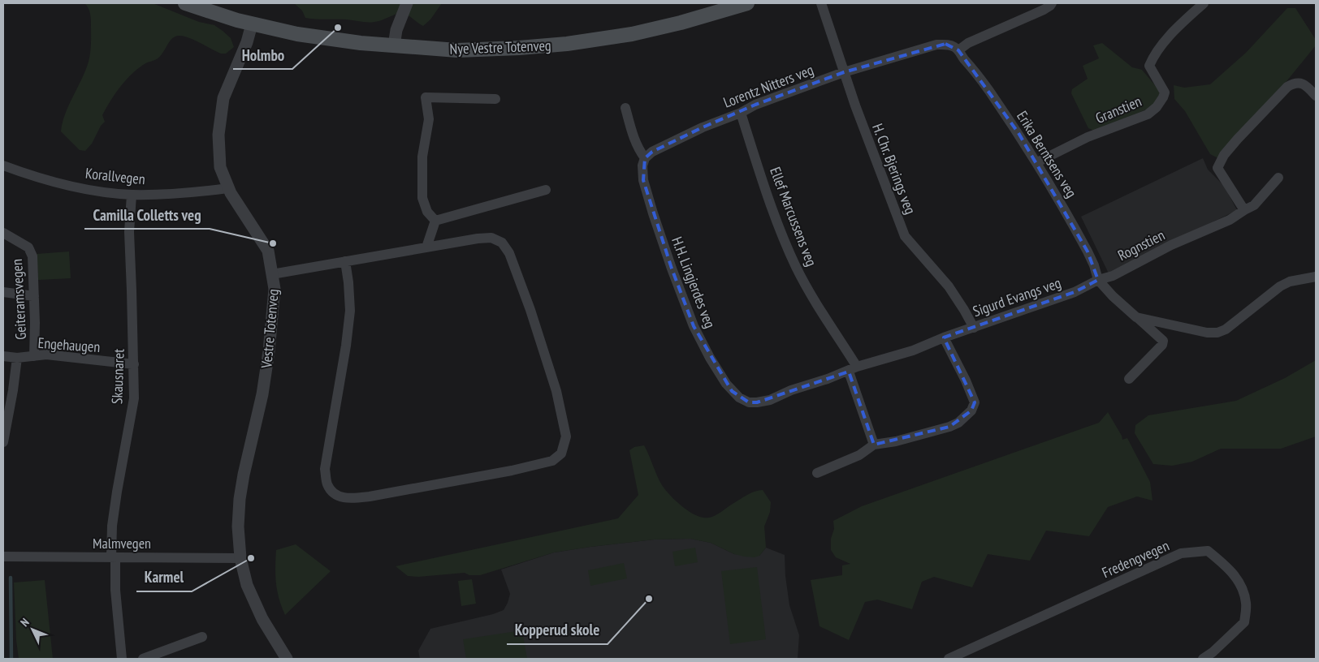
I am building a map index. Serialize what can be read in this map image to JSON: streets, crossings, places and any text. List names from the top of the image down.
{
  "streets": {
    "main road": ["Nye Vestre Totenveg"],
    "street": [
      "Lorentz Nitters veg",
      "Granstien",
      "Erika Berntsens veg",
      "H. Chr. Bjerings veg",
      "Korallvegen",
      "Ellef Marcussens veg",
      "Rognstien",
      "H.H. Lingjerdes veg",
      "Sigurd Evangs veg",
      "Geiteramsvegen",
      "Vestre Totenveg",
      "Engehaugen",
      "Skausnaret",
      "Malmvegen",
      "Fredengvegen"
    ]
  },
  "crossings": [
    ["Nye Vestre Totenveg", "Vestre Totenveg"],
    ["Lorentz Nitters veg", "Erika Berntsens veg"],
    ["Lorentz Nitters veg", "H. Chr. Bjerings veg"],
    ["Lorentz Nitters veg", "Ellef Marcussens veg"],
    ["Lorentz Nitters veg", "H.H. Lingjerdes veg"],
    ["Granstien", "Erika Berntsens veg"],
    ["Erika Berntsens veg", "Rognstien"],
    ["Erika Berntsens veg", "Sigurd Evangs veg"],
    ["H. Chr. Bjerings veg", "Sigurd Evangs veg"],
    ["Korallvegen", "Vestre Totenveg"],
    ["Korallvegen", "Skausnaret"],
    ["Ellef Marcussens veg", "Sigurd Evangs veg"],
    ["Rognstien", "Sigurd Evangs veg"],
    ["H.H. Lingjerdes veg", "Sigurd Evangs veg"],
    ["Geiteramsvegen", "Engehaugen"],
    ["Vestre Totenveg", "Malmvegen"],
    ["Engehaugen", "Skausnaret"],
    ["Skausnaret", "Malmvegen"]
  ],
  "places": [
    "Holmbo",
    "Camilla Colletts veg",
    "Karmel",
    "Kopperud skole"
  ],
  "north": "top left"
}
